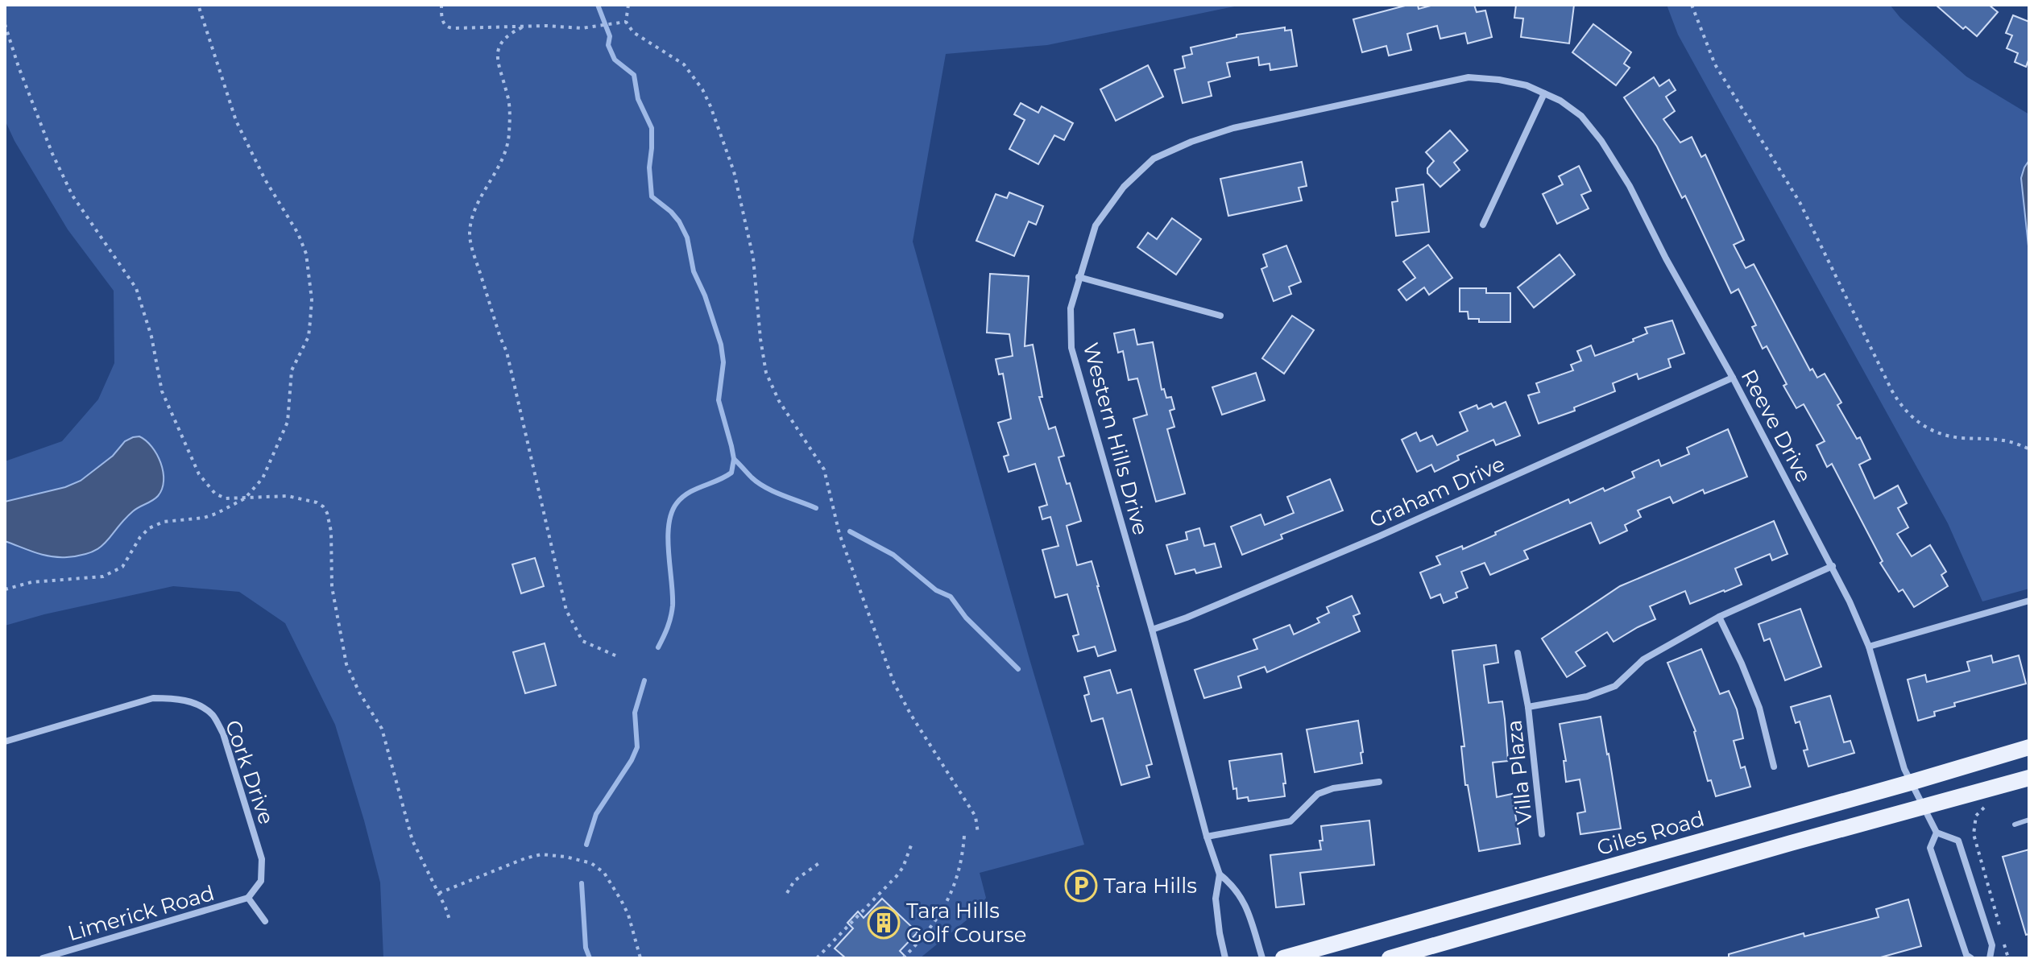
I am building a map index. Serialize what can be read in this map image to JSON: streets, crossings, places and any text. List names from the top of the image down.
{
  "streets": {
    "main road": ["Giles Road"],
    "street": [
      "Reeve Drive",
      "Western Hills Drive",
      "Graham Drive",
      "Cork Drive",
      "Villa Plaza",
      "Limerick Road"
    ]
  },
  "crossings": [
    ["Reeve Drive", "Western Hills Drive"],
    ["Reeve Drive", "Graham Drive"],
    ["Reeve Drive", "Villa Plaza"],
    ["Reeve Drive", "Giles Road"],
    ["Western Hills Drive", "Graham Drive"],
    ["Cork Drive", "Limerick Road"]
  ],
  "places": {
    "parking": ["Tara Hills"],
    "building": ["Tara Hills Golf Course"]
  }
}
